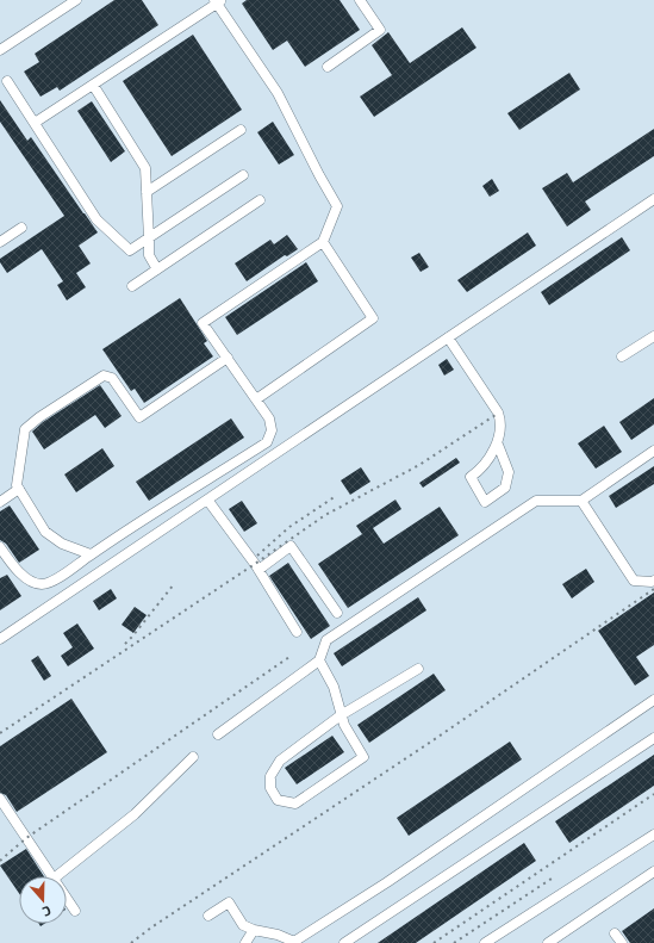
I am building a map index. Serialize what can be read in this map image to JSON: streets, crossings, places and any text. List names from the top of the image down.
{
  "north": "bottom"
}
